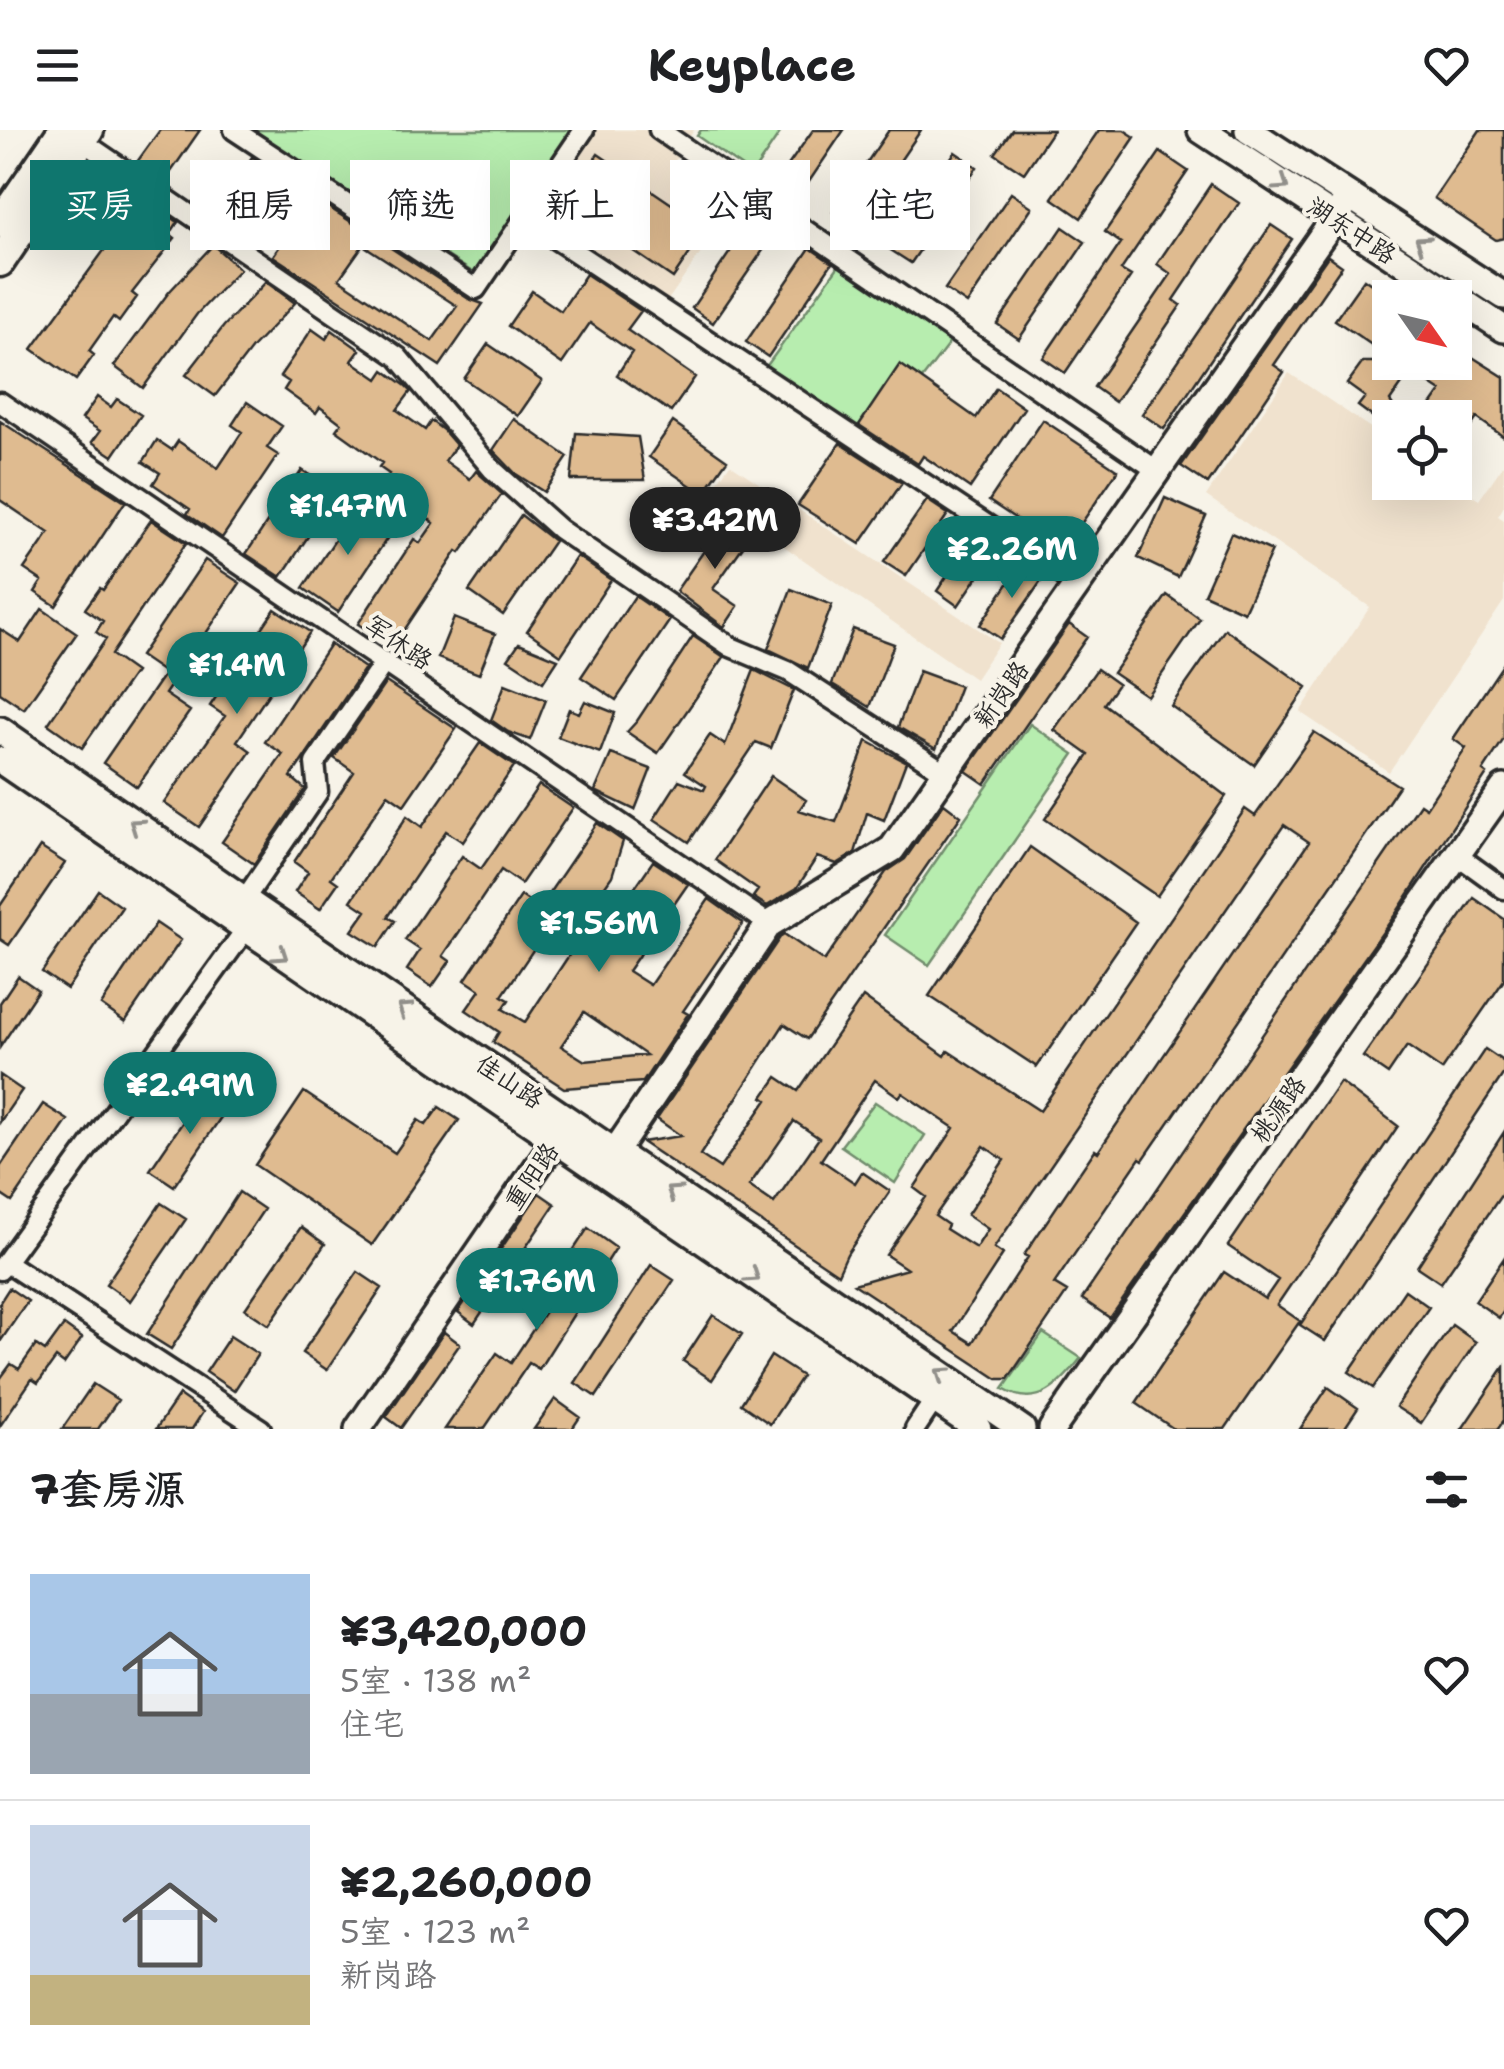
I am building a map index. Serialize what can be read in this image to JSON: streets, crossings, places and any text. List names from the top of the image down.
{
  "streets": {
    "street": [
      "湖东中路",
      "军休路",
      "新岗路",
      "佳山路",
      "桃源路",
      "重阳路"
    ]
  },
  "crossings": [
    ["湖东中路", "新岗路"],
    ["军休路", "新岗路"],
    ["新岗路", "佳山路"],
    ["佳山路", "重阳路"]
  ],
  "north": "bottom right",
  "page": {
    "header": "Keyplace",
    "chip": [
      "买房",
      "租房",
      "筛选",
      "新上",
      "公寓",
      "住宅"
    ],
    "price": [
      "¥1.47M",
      "¥3.42M",
      "¥2.26M",
      "¥1.4M",
      "¥1.56M",
      "¥2.49M",
      "¥1.76M"
    ],
    "heading": "7套房源",
    "list": [
      {
        "name": "¥3,420,000",
        "note": "5室 · 138 m² · 住宅"
      },
      {
        "name": "¥2,260,000",
        "note": "5室 · 123 m² · 新岗路"
      }
    ]
  }
}
